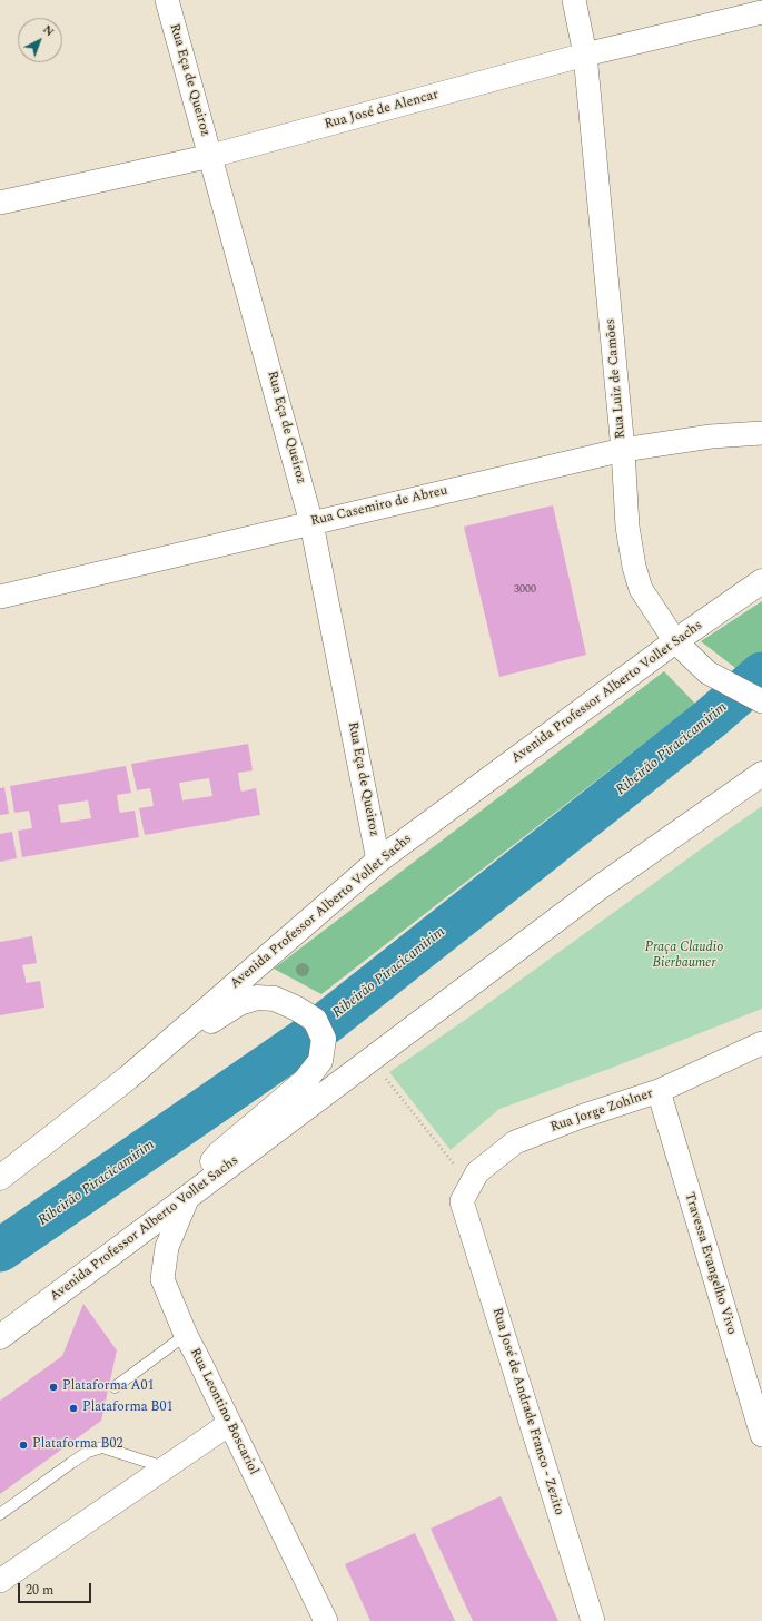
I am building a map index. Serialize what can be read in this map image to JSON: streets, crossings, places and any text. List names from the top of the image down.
{
  "streets": {
    "main road": ["Avenida Professor Alberto Vollet Sachs"],
    "street": [
      "Rua Eça de Queiroz",
      "Rua José de Alencar",
      "Rua Luiz de Camões",
      "Rua Casemiro de Abreu",
      "Rua Jorge Zohlner",
      "Travessa Evangelho Vivo",
      "Rua Leontino Boscariol",
      "Rua José de Andrade Franco - Zezito"
    ]
  },
  "crossings": [
    ["Rua Eça de Queiroz", "Rua José de Alencar"],
    ["Rua Eça de Queiroz", "Rua Casemiro de Abreu"],
    ["Rua Eça de Queiroz", "Avenida Professor Alberto Vollet Sachs"],
    ["Rua José de Alencar", "Rua Luiz de Camões"],
    ["Rua Luiz de Camões", "Rua Casemiro de Abreu"],
    ["Rua Luiz de Camões", "Avenida Professor Alberto Vollet Sachs"],
    ["Avenida Professor Alberto Vollet Sachs", "Rua Leontino Boscariol"],
    ["Rua Jorge Zohlner", "Travessa Evangelho Vivo"],
    ["Rua Jorge Zohlner", "Rua José de Andrade Franco - Zezito"]
  ],
  "water": ["Ribeirão Piracicamirim"],
  "parks": ["Praça Claudio Bierbaumer"],
  "places": ["Plataforma A01", "Plataforma B01", "Plataforma B02"],
  "house_numbers": ["3000"],
  "scale_bar": "20 m",
  "north": "top right"
}
